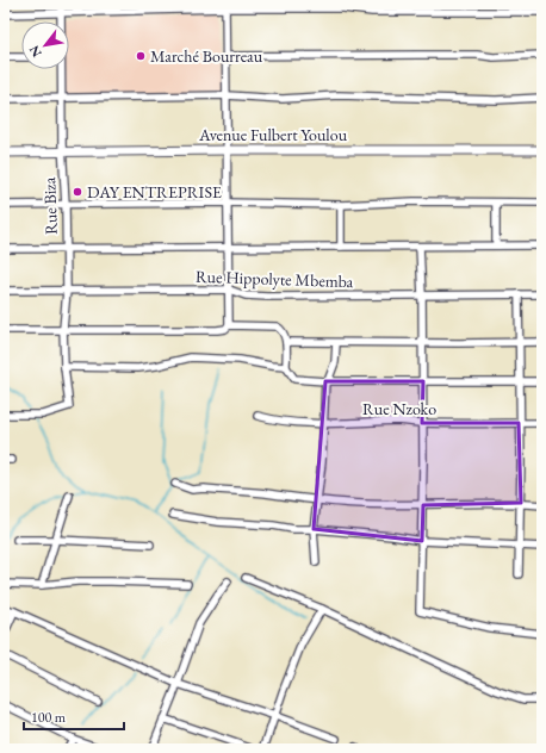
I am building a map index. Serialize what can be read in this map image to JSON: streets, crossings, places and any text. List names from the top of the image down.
{
  "streets": {
    "main road": ["Avenue Fulbert Youlou"],
    "street": ["Rue Biza", "Rue Hippolyte Mbemba", "Rue Nzoko"]
  },
  "crossings": [
    ["Avenue Fulbert Youlou", "Rue Biza"],
    ["Rue Biza", "Rue Hippolyte Mbemba"]
  ],
  "places": ["Marché Bourreau", "DAY ENTREPRISE"],
  "scale_bar": "100 m",
  "north": "bottom left"
}
